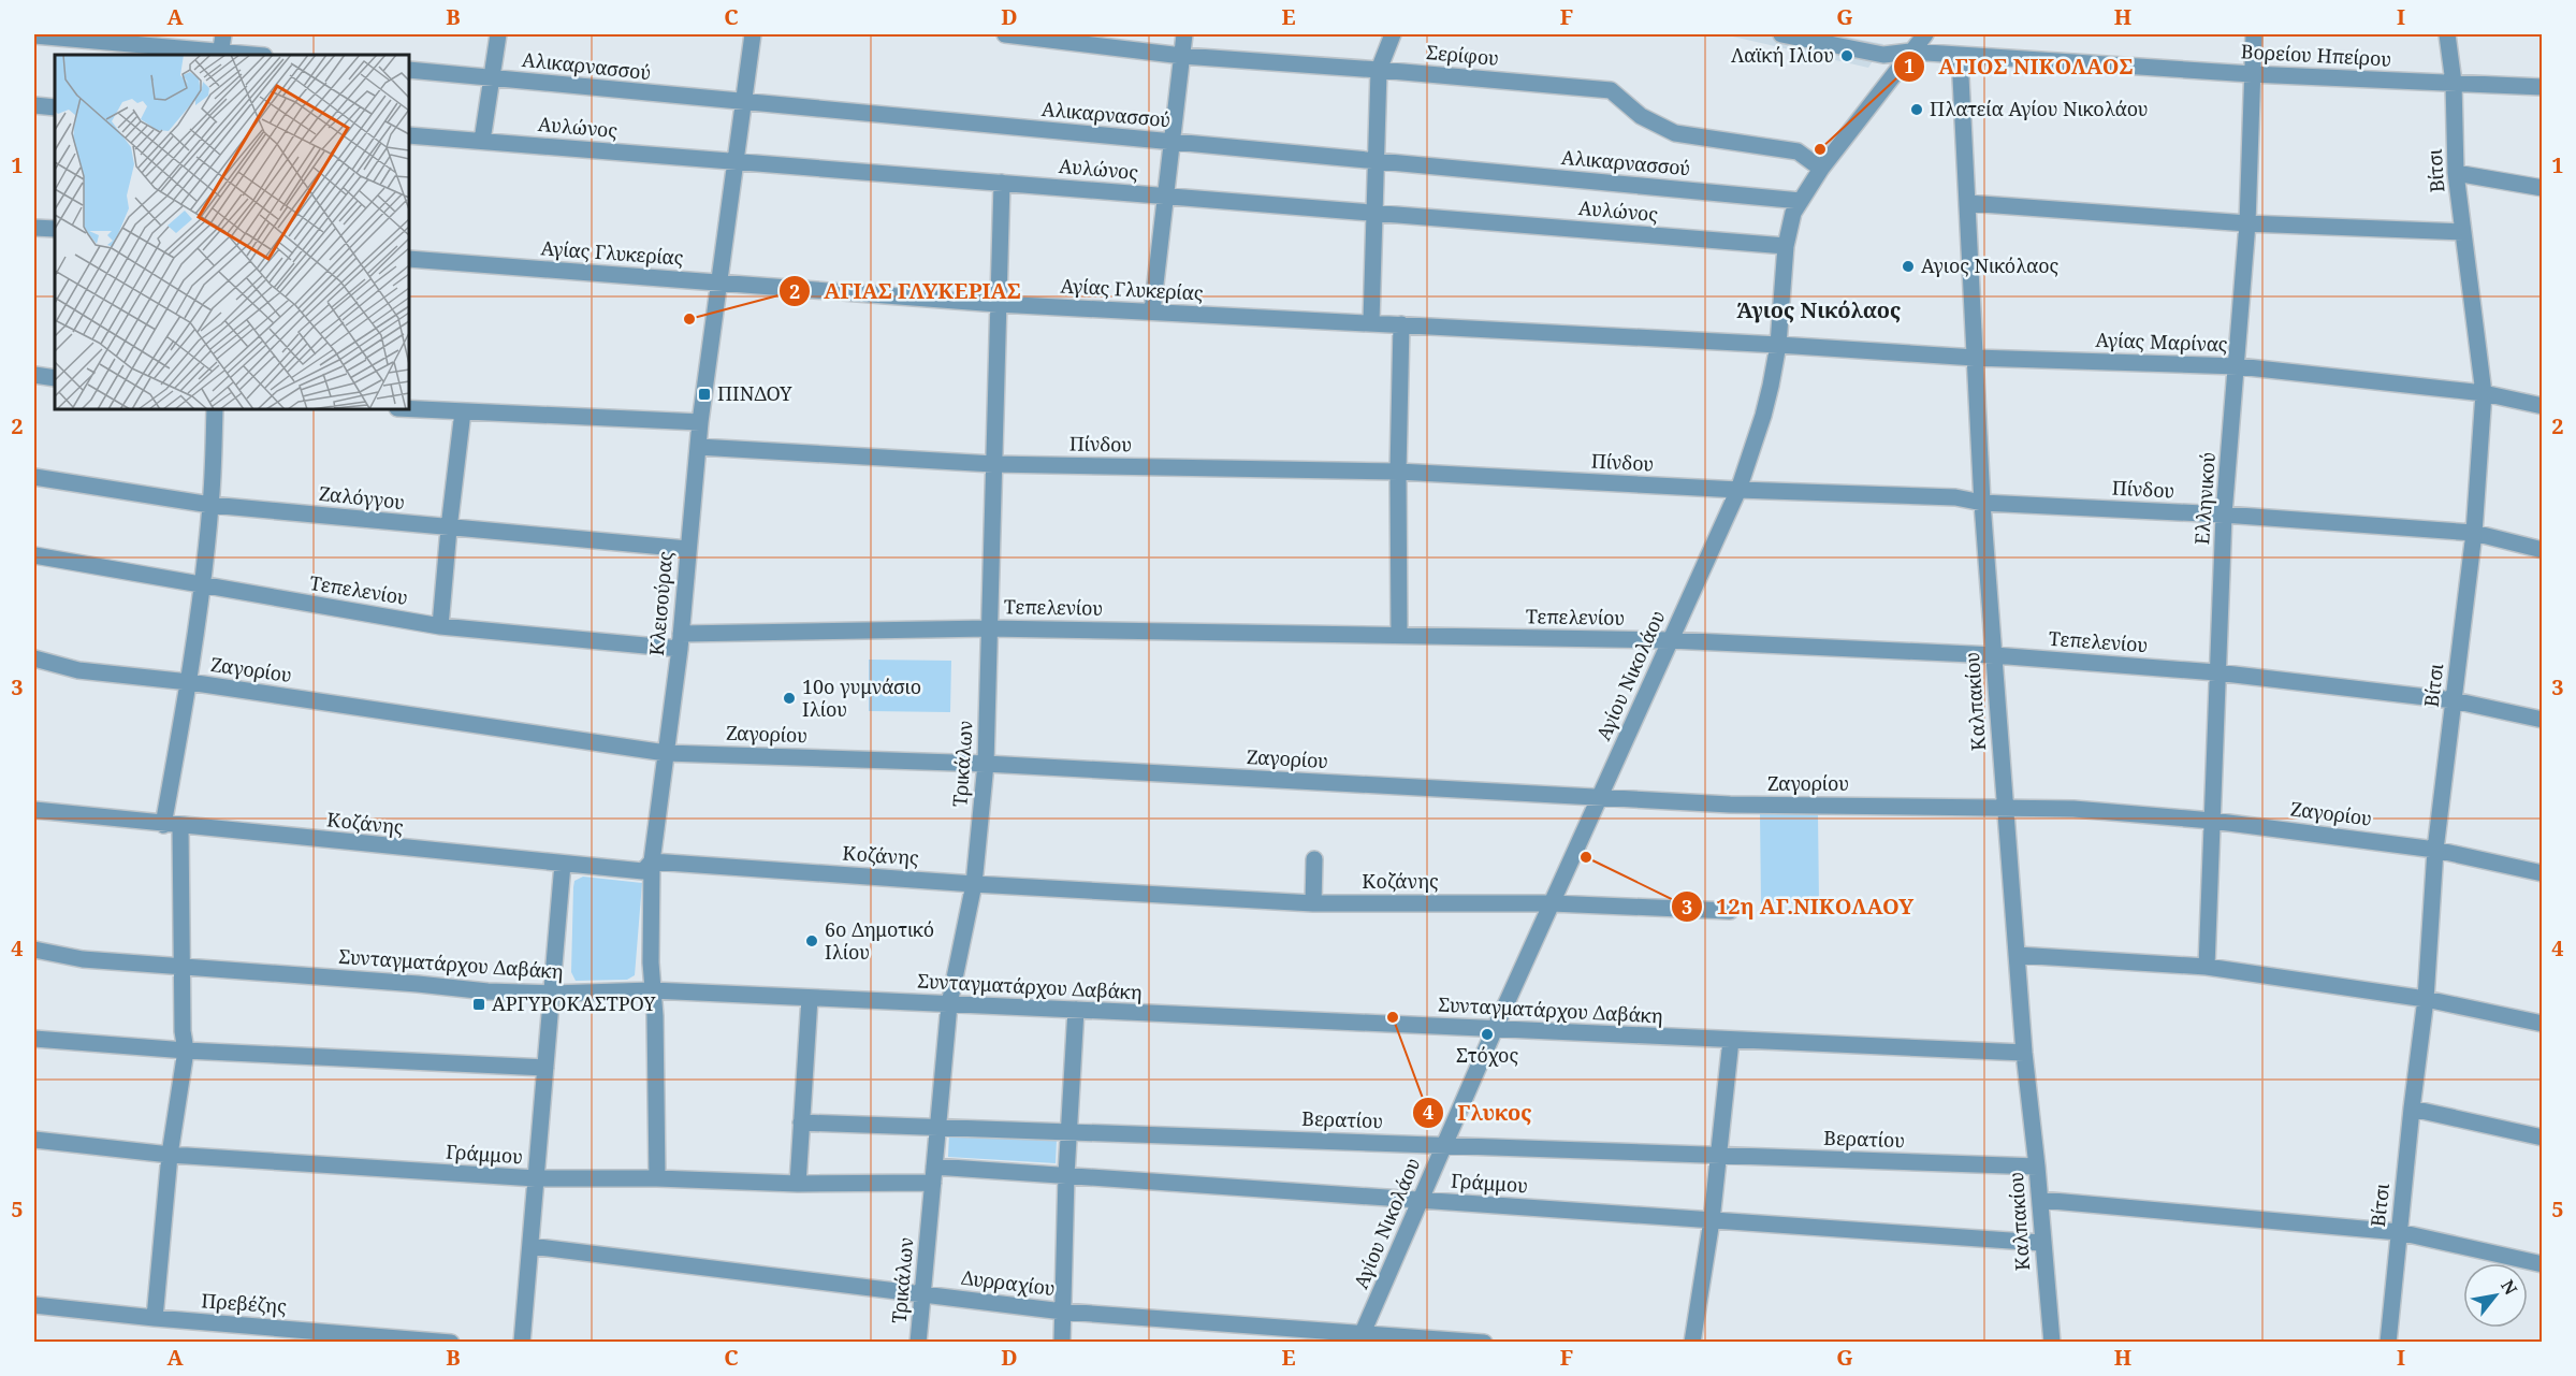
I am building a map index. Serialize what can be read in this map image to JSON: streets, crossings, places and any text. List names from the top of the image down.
{
  "streets": {
    "street": [
      "Σερίφου",
      "Βορείου Ηπείρου",
      "Αλικαρνασσού",
      "Αυλώνος",
      "Βίτσι",
      "Αγίας Γλυκερίας",
      "Αγίας Μαρίνας",
      "Πίνδου",
      "Ζαλόγγου",
      "Ελληνικού",
      "Τεπελενίου",
      "Κλεισούρας",
      "Ζαγορίου",
      "Αγίου Νικολάου",
      "Καλπακίου",
      "Τρικάλων",
      "Κοζάνης",
      "Συνταγματάρχου Δαβάκη",
      "Βερατίου",
      "Γράμμου",
      "Δυρραχίου",
      "Πρεβέζης"
    ]
  },
  "crossings": [
    ["Σερίφου", "Αγίου Νικολάου"],
    ["Βορείου Ηπείρου", "Βίτσι"],
    ["Βορείου Ηπείρου", "Ελληνικού"],
    ["Βορείου Ηπείρου", "Αγίου Νικολάου"],
    ["Βορείου Ηπείρου", "Καλπακίου"],
    ["Αλικαρνασσού", "Κλεισούρας"],
    ["Αλικαρνασσού", "Αγίου Νικολάου"],
    ["Αυλώνος", "Κλεισούρας"],
    ["Αυλώνος", "Αγίου Νικολάου"],
    ["Αυλώνος", "Τρικάλων"],
    ["Βίτσι", "Αγίας Μαρίνας"],
    ["Βίτσι", "Πίνδου"],
    ["Βίτσι", "Τεπελενίου"],
    ["Βίτσι", "Ζαγορίου"],
    ["Αγίας Γλυκερίας", "Αγίας Μαρίνας"],
    ["Αγίας Γλυκερίας", "Κλεισούρας"],
    ["Αγίας Γλυκερίας", "Αγίου Νικολάου"],
    ["Αγίας Γλυκερίας", "Τρικάλων"],
    ["Αγίας Μαρίνας", "Ελληνικού"],
    ["Αγίας Μαρίνας", "Αγίου Νικολάου"],
    ["Αγίας Μαρίνας", "Καλπακίου"],
    ["Πίνδου", "Ελληνικού"],
    ["Πίνδου", "Κλεισούρας"],
    ["Πίνδου", "Αγίου Νικολάου"],
    ["Πίνδου", "Καλπακίου"],
    ["Πίνδου", "Τρικάλων"],
    ["Ζαλόγγου", "Κλεισούρας"],
    ["Ελληνικού", "Τεπελενίου"],
    ["Ελληνικού", "Ζαγορίου"],
    ["Τεπελενίου", "Κλεισούρας"],
    ["Τεπελενίου", "Αγίου Νικολάου"],
    ["Τεπελενίου", "Καλπακίου"],
    ["Τεπελενίου", "Τρικάλων"],
    ["Κλεισούρας", "Ζαγορίου"],
    ["Κλεισούρας", "Κοζάνης"],
    ["Κλεισούρας", "Συνταγματάρχου Δαβάκη"],
    ["Κλεισούρας", "Γράμμου"],
    ["Ζαγορίου", "Αγίου Νικολάου"],
    ["Ζαγορίου", "Καλπακίου"],
    ["Ζαγορίου", "Τρικάλων"],
    ["Αγίου Νικολάου", "Κοζάνης"],
    ["Αγίου Νικολάου", "Συνταγματάρχου Δαβάκη"],
    ["Αγίου Νικολάου", "Βερατίου"],
    ["Αγίου Νικολάου", "Γράμμου"],
    ["Αγίου Νικολάου", "Δυρραχίου"],
    ["Καλπακίου", "Συνταγματάρχου Δαβάκη"],
    ["Καλπακίου", "Βερατίου"],
    ["Καλπακίου", "Γράμμου"],
    ["Τρικάλων", "Κοζάνης"],
    ["Τρικάλων", "Συνταγματάρχου Δαβάκη"],
    ["Τρικάλων", "Βερατίου"],
    ["Τρικάλων", "Γράμμου"],
    ["Τρικάλων", "Δυρραχίου"]
  ],
  "districts": ["Άγιος Νικόλαος"],
  "places": {
    "other": [
      "Λαϊκή Ιλίου",
      "Πλατεία Αγίου Νικολάου",
      "ΑΓΙΟΣ ΝΙΚΟΛΑΟΣ",
      "Αγιος Νικόλαος",
      "ΑΓΙΑΣ ΓΛΥΚΕΡΙΑΣ",
      "10ο γυμνάσιο Ιλίου",
      "12η ΑΓ.ΝΙΚΟΛΑΟΥ",
      "6ο Δημοτικό Ιλίου",
      "Γλυκος",
      "Στόχος"
    ],
    "transit": ["ΠΙΝΔΟΥ", "ΑΡΓΥΡΟΚΑΣΤΡΟΥ"]
  },
  "north": "top right",
  "grid": {
    "columns": [
      "A",
      "B",
      "C",
      "D",
      "E",
      "F",
      "G",
      "H",
      "I"
    ],
    "rows": [
      "1",
      "2",
      "3",
      "4",
      "5"
    ]
  }
}
